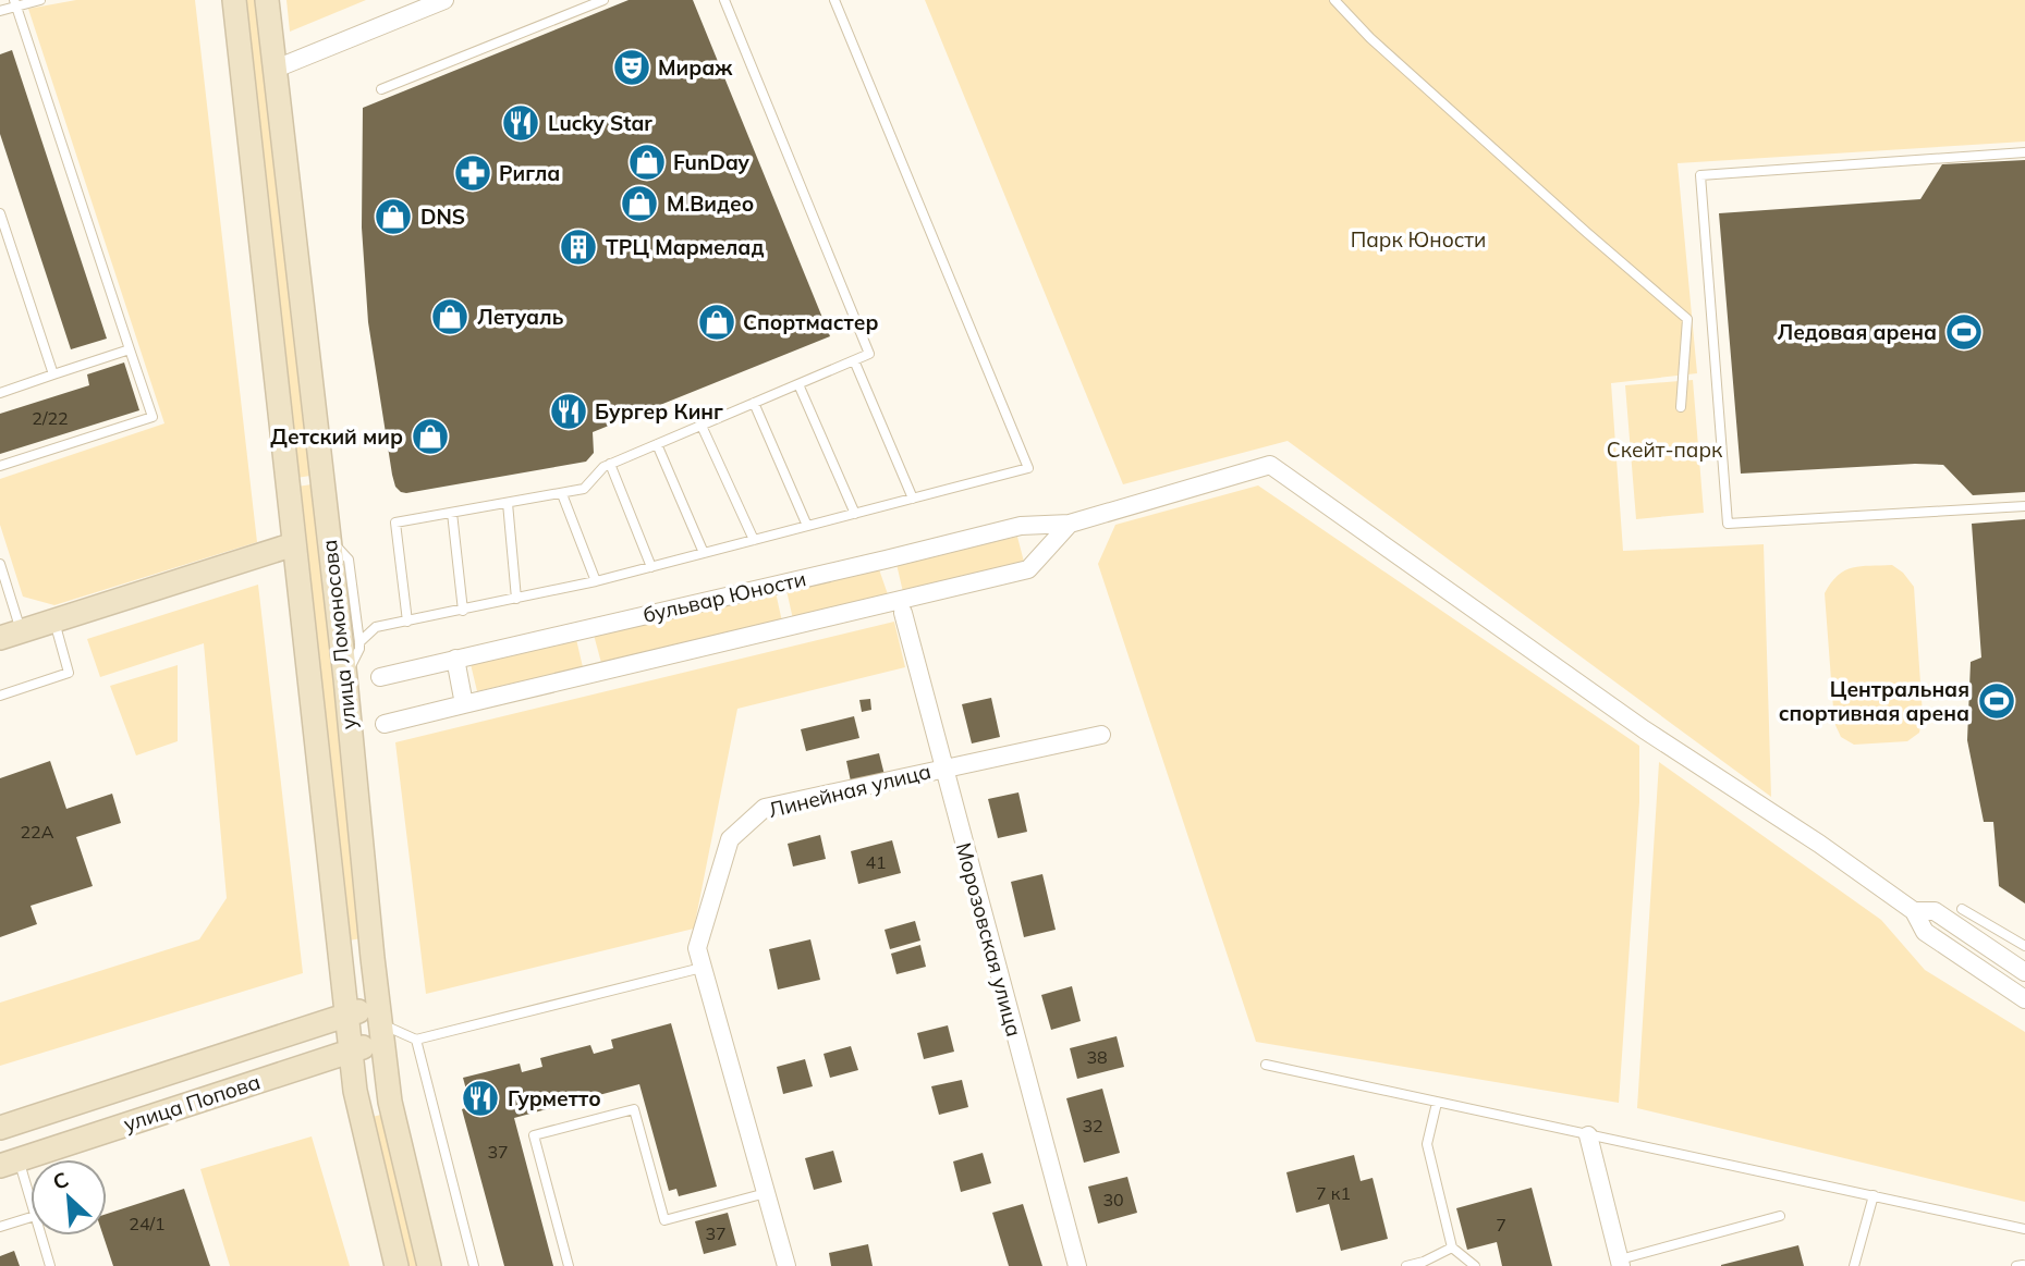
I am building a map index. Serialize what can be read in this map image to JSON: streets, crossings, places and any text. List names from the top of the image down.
{
  "streets": {
    "main road": ["улица Ломоносова", "улица Попова"],
    "street": ["бульвар Юности", "Линейная улица", "Морозовская улица"]
  },
  "crossings": [
    ["улица Ломоносова", "улица Попова"],
    ["Линейная улица", "Морозовская улица"]
  ],
  "parks": ["Парк Юности", "Скейт-парк"],
  "places": {
    "theatre": ["Мираж"],
    "restaurant": ["Lucky Star", "Бургер Кинг", "Гурметто"],
    "shop": [
      "FunDay",
      "М.Видео",
      "DNS",
      "Летуаль",
      "Спортмастер",
      "Детский мир"
    ],
    "pharmacy": ["Ригла"],
    "building": ["ТРЦ Мармелад"],
    "sports": ["Ледовая арена", "Центральная спортивная арена"]
  },
  "house_numbers": [
    "2/22",
    "22А",
    "41",
    "38",
    "32",
    "37",
    "7 к1",
    "30",
    "24/1",
    "7",
    "37"
  ],
  "north": "top left"
}
